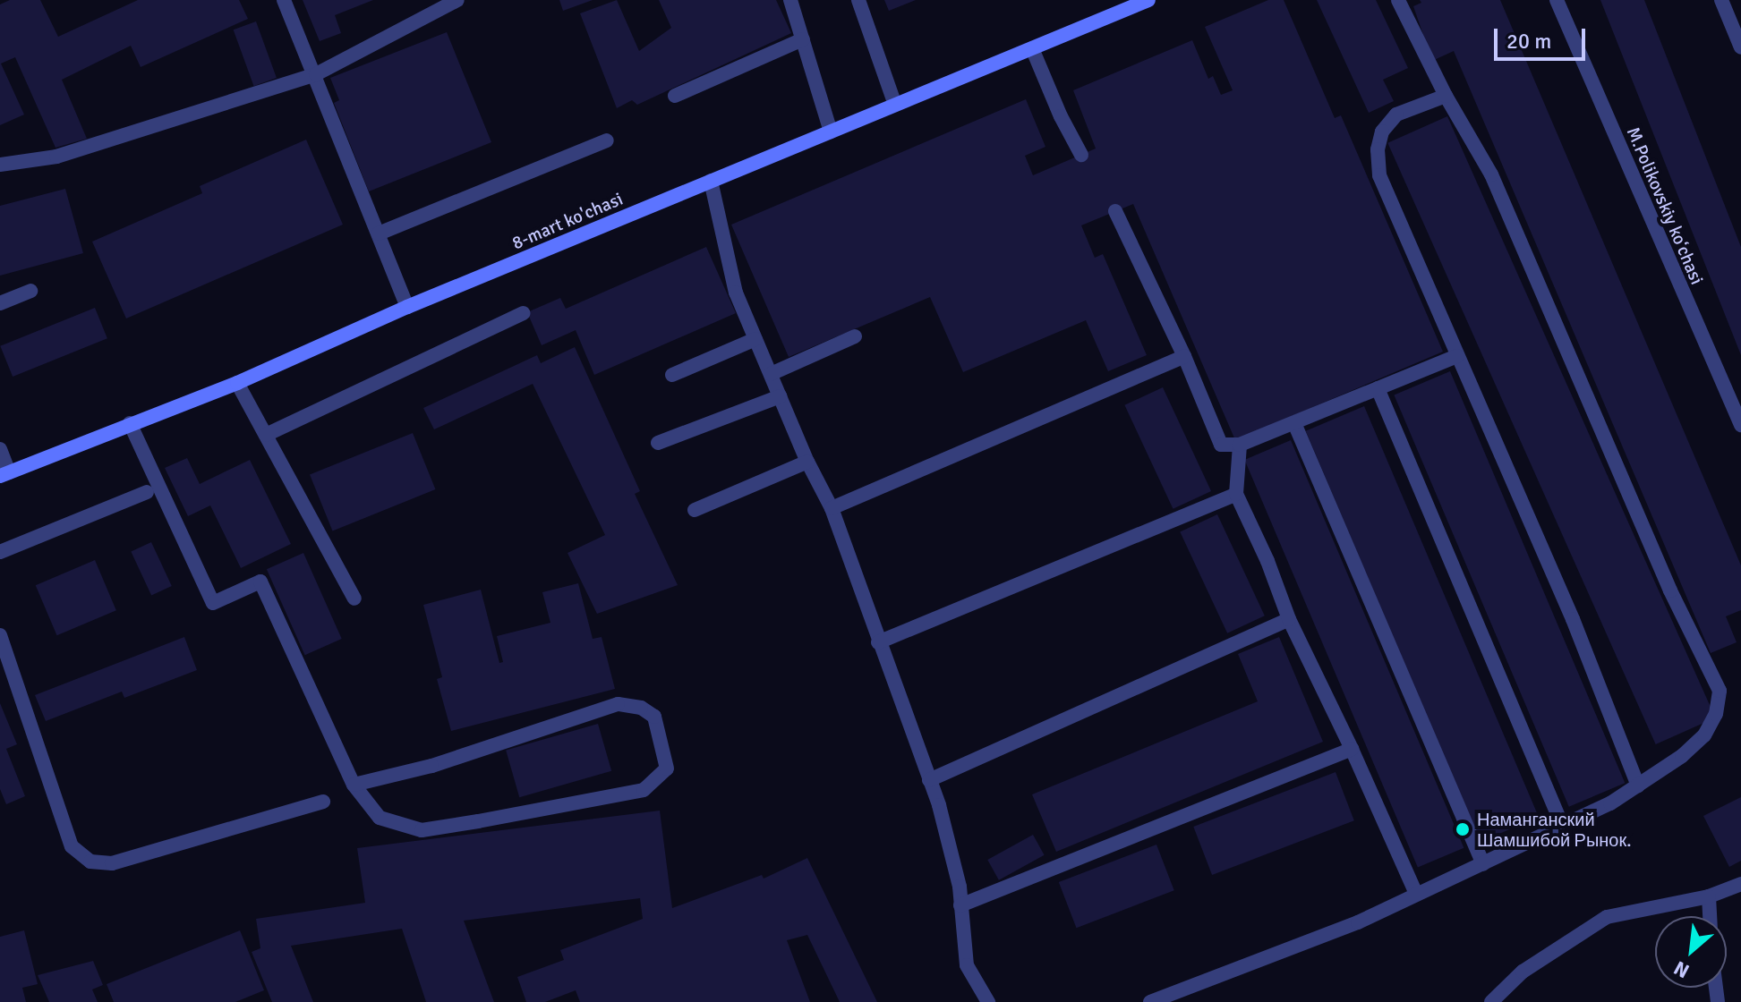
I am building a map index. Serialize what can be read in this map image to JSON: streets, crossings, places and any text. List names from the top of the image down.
{
  "streets": {
    "street": ["M.Polikovskiy koʻchasi", "8-mart ko'chasi"]
  },
  "places": ["Наманганский Шамшибой Рынок."],
  "scale_bar": "20 m",
  "north": "bottom left"
}
